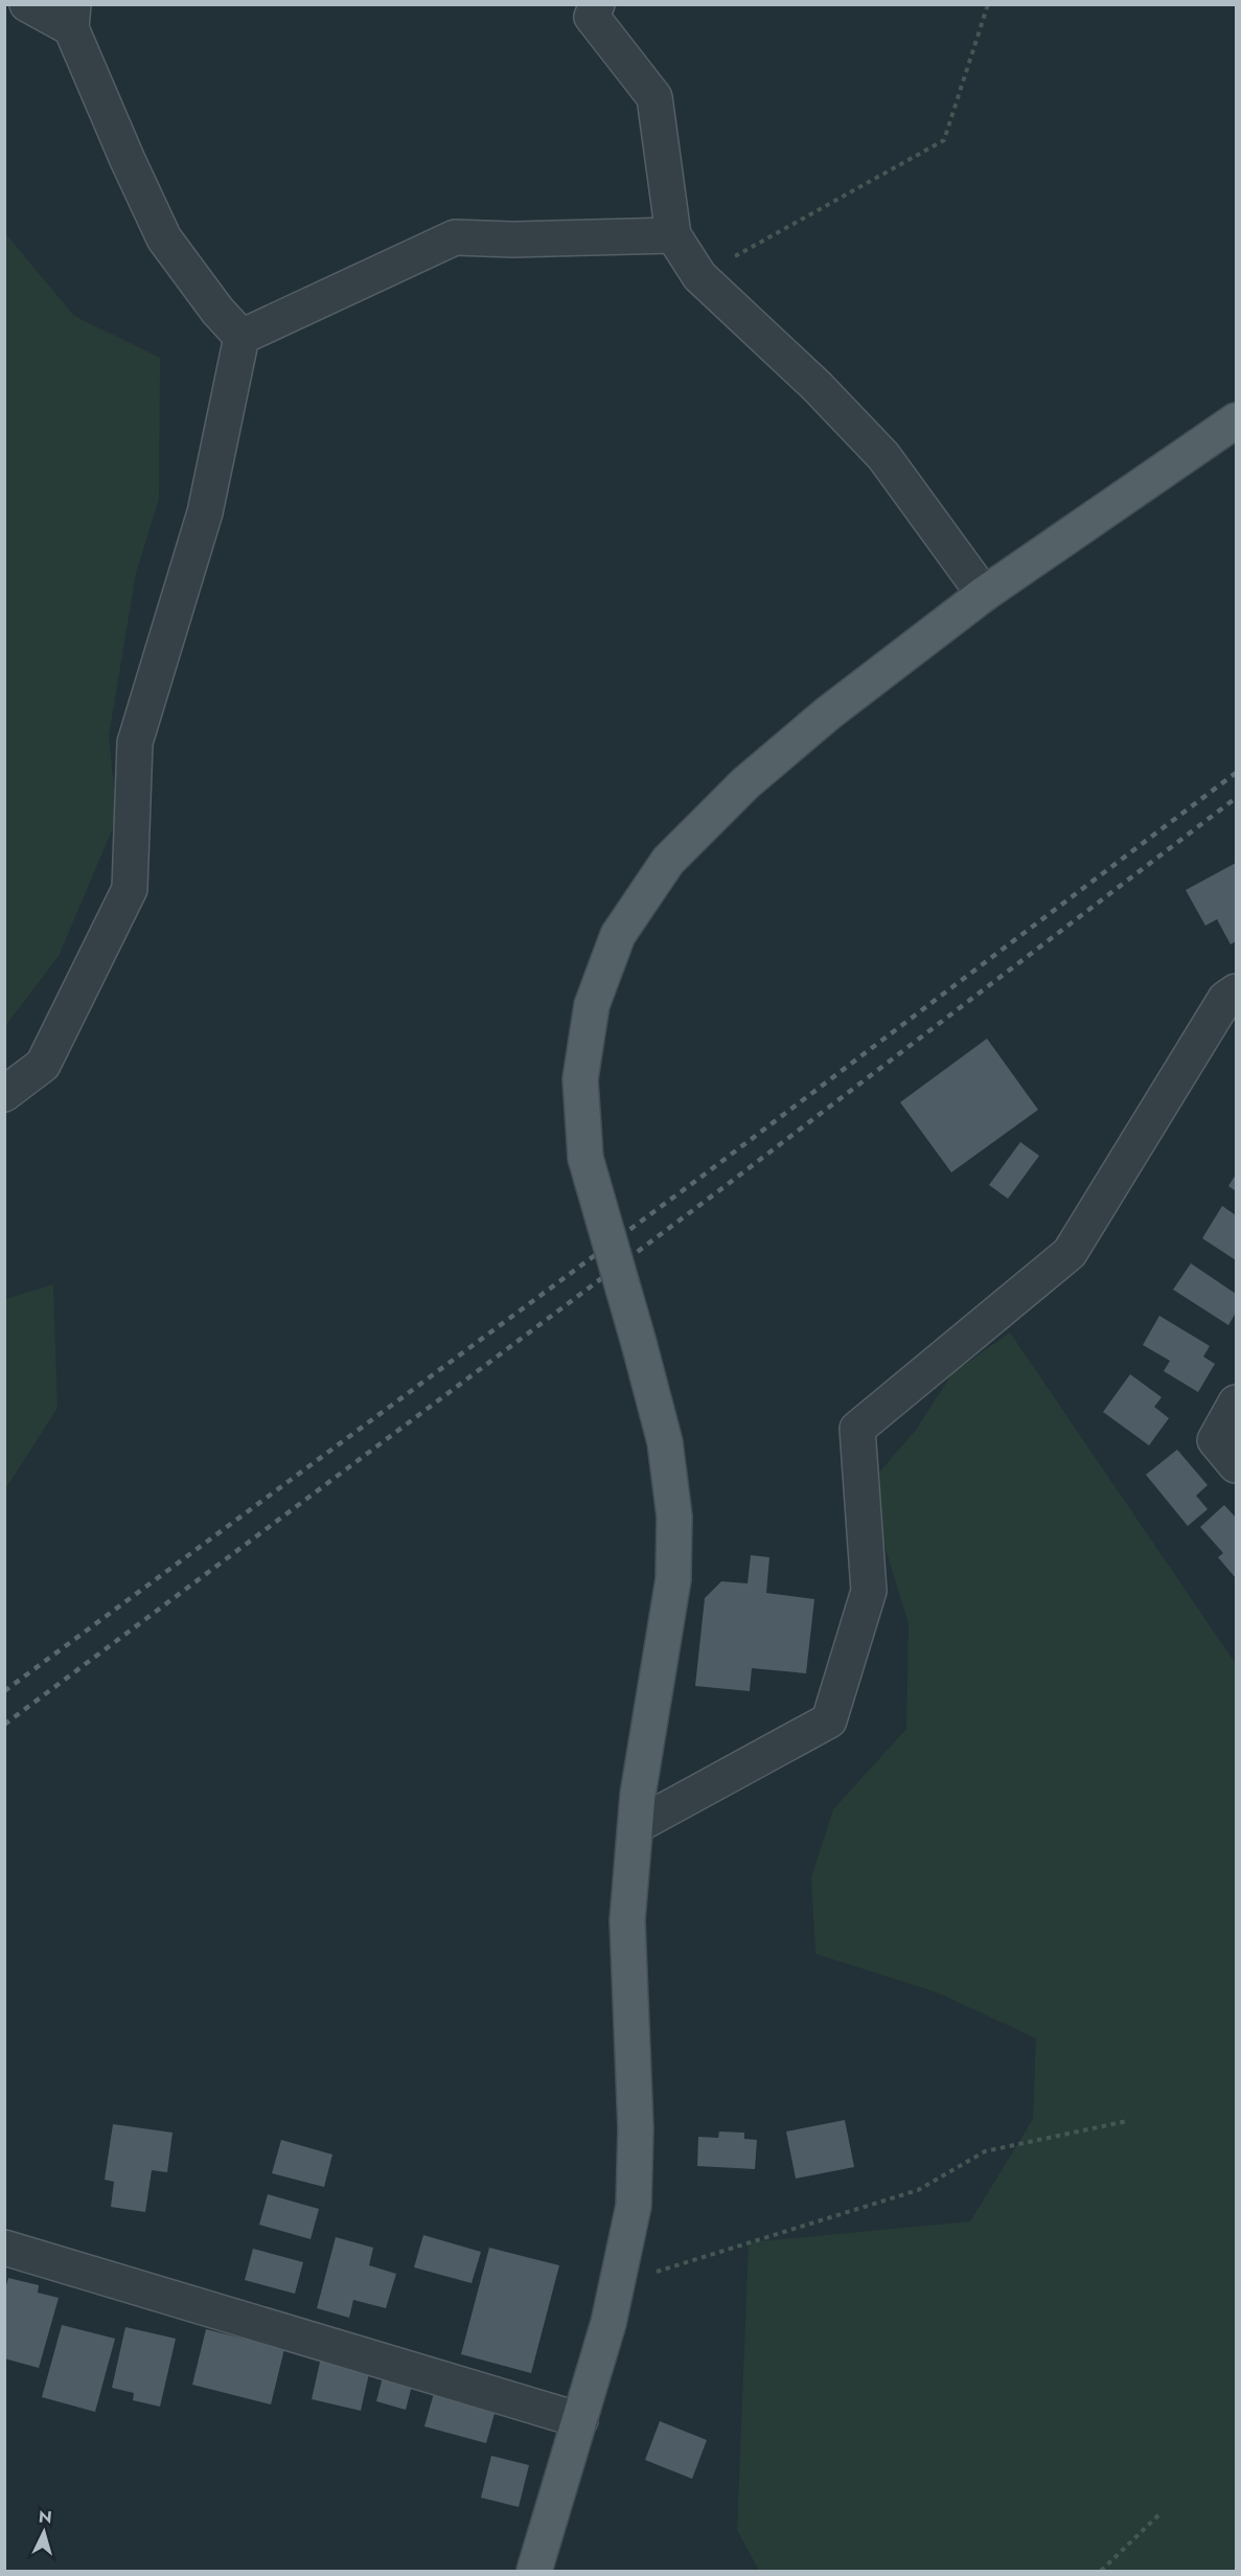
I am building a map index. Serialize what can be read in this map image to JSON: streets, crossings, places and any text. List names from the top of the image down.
{
  "north": "top"
}
